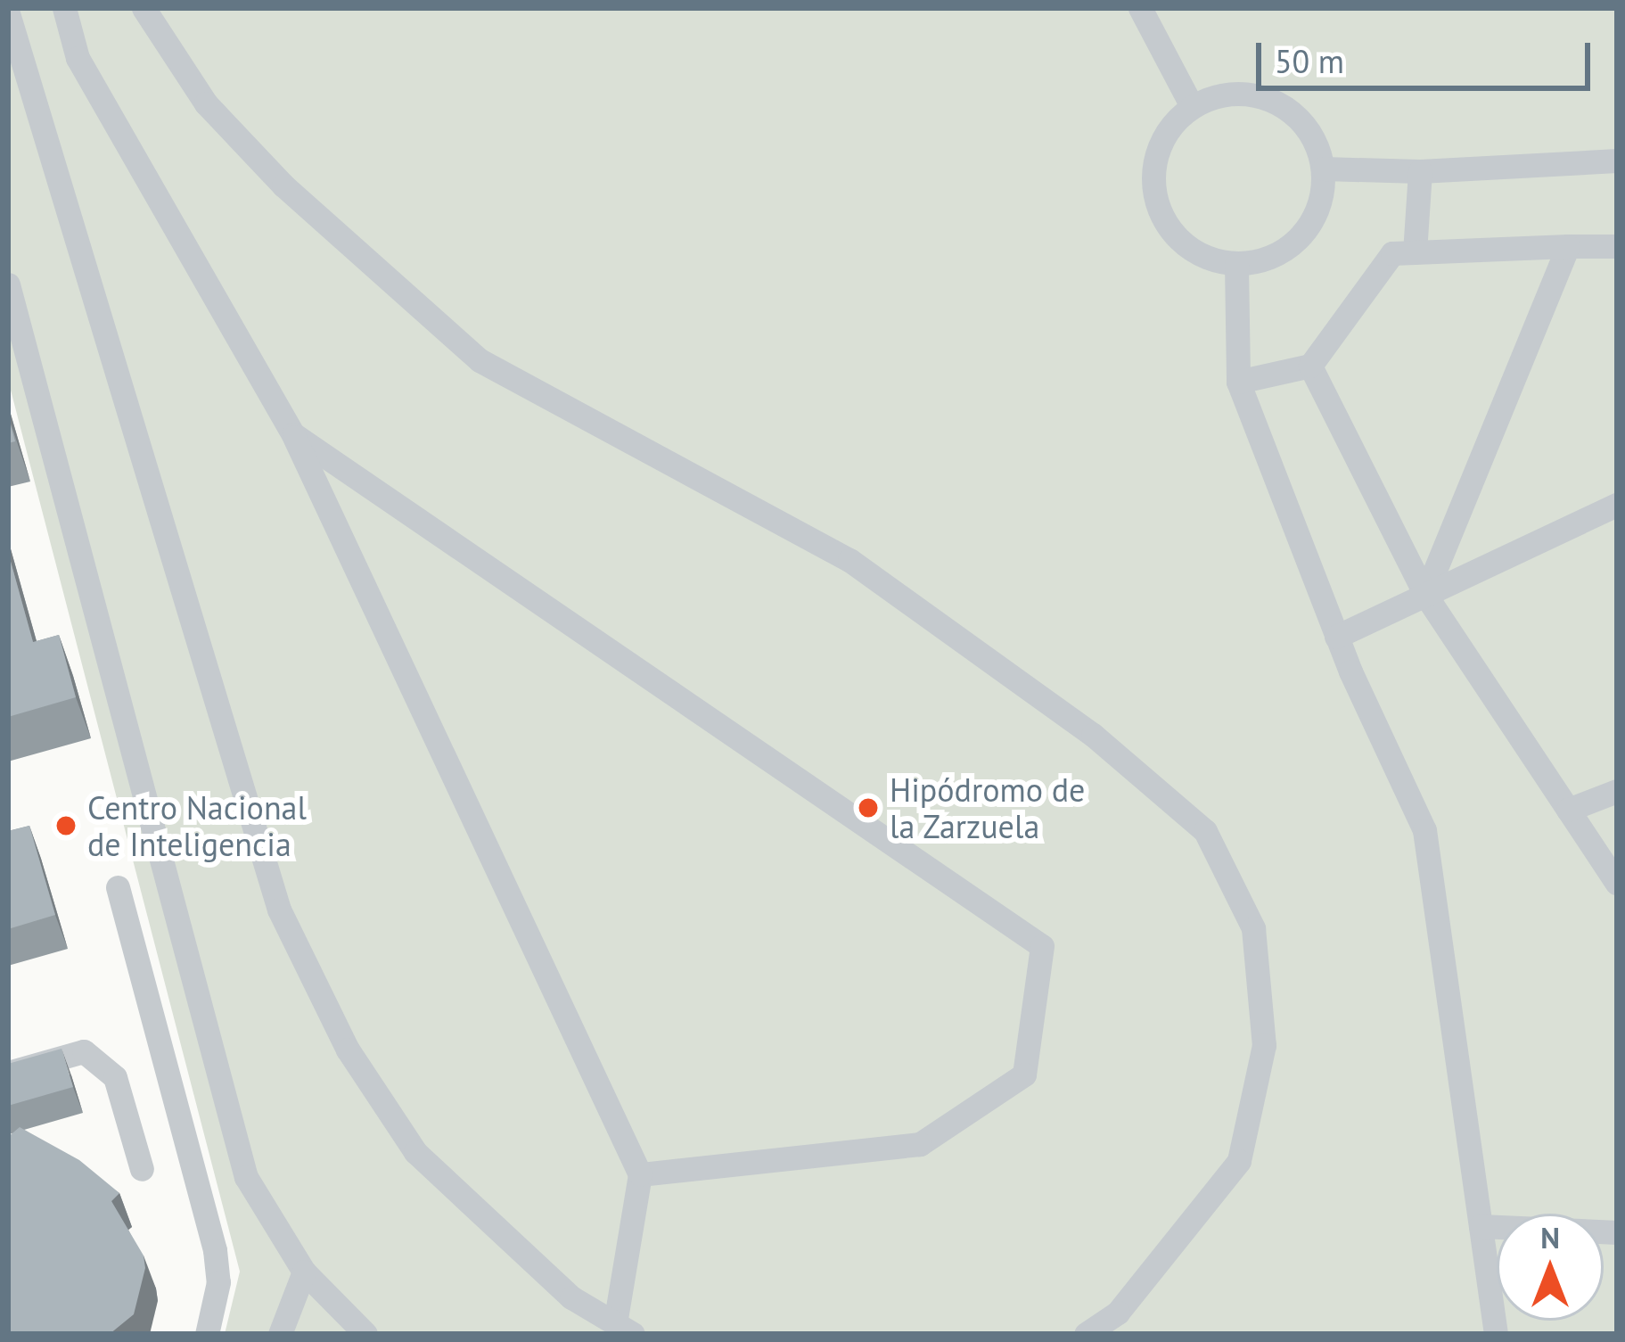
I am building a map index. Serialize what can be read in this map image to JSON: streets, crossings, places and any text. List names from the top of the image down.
{
  "places": ["Hipódromo de la Zarzuela", "Centro Nacional de Inteligencia"],
  "scale_bar": "50 m",
  "north": "top"
}
